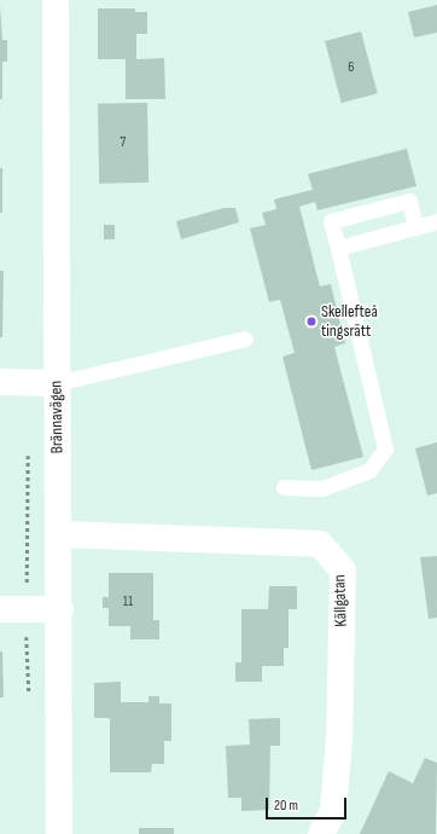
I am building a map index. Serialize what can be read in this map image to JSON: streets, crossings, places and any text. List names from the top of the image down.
{
  "streets": {
    "street": ["Brännavägen", "Källgatan"]
  },
  "crossings": [
    ["Brännavägen", "Källgatan"]
  ],
  "places": ["Skellefteå tingsrätt"],
  "house_numbers": ["6", "7", "11"],
  "scale_bar": "20 m"
}
